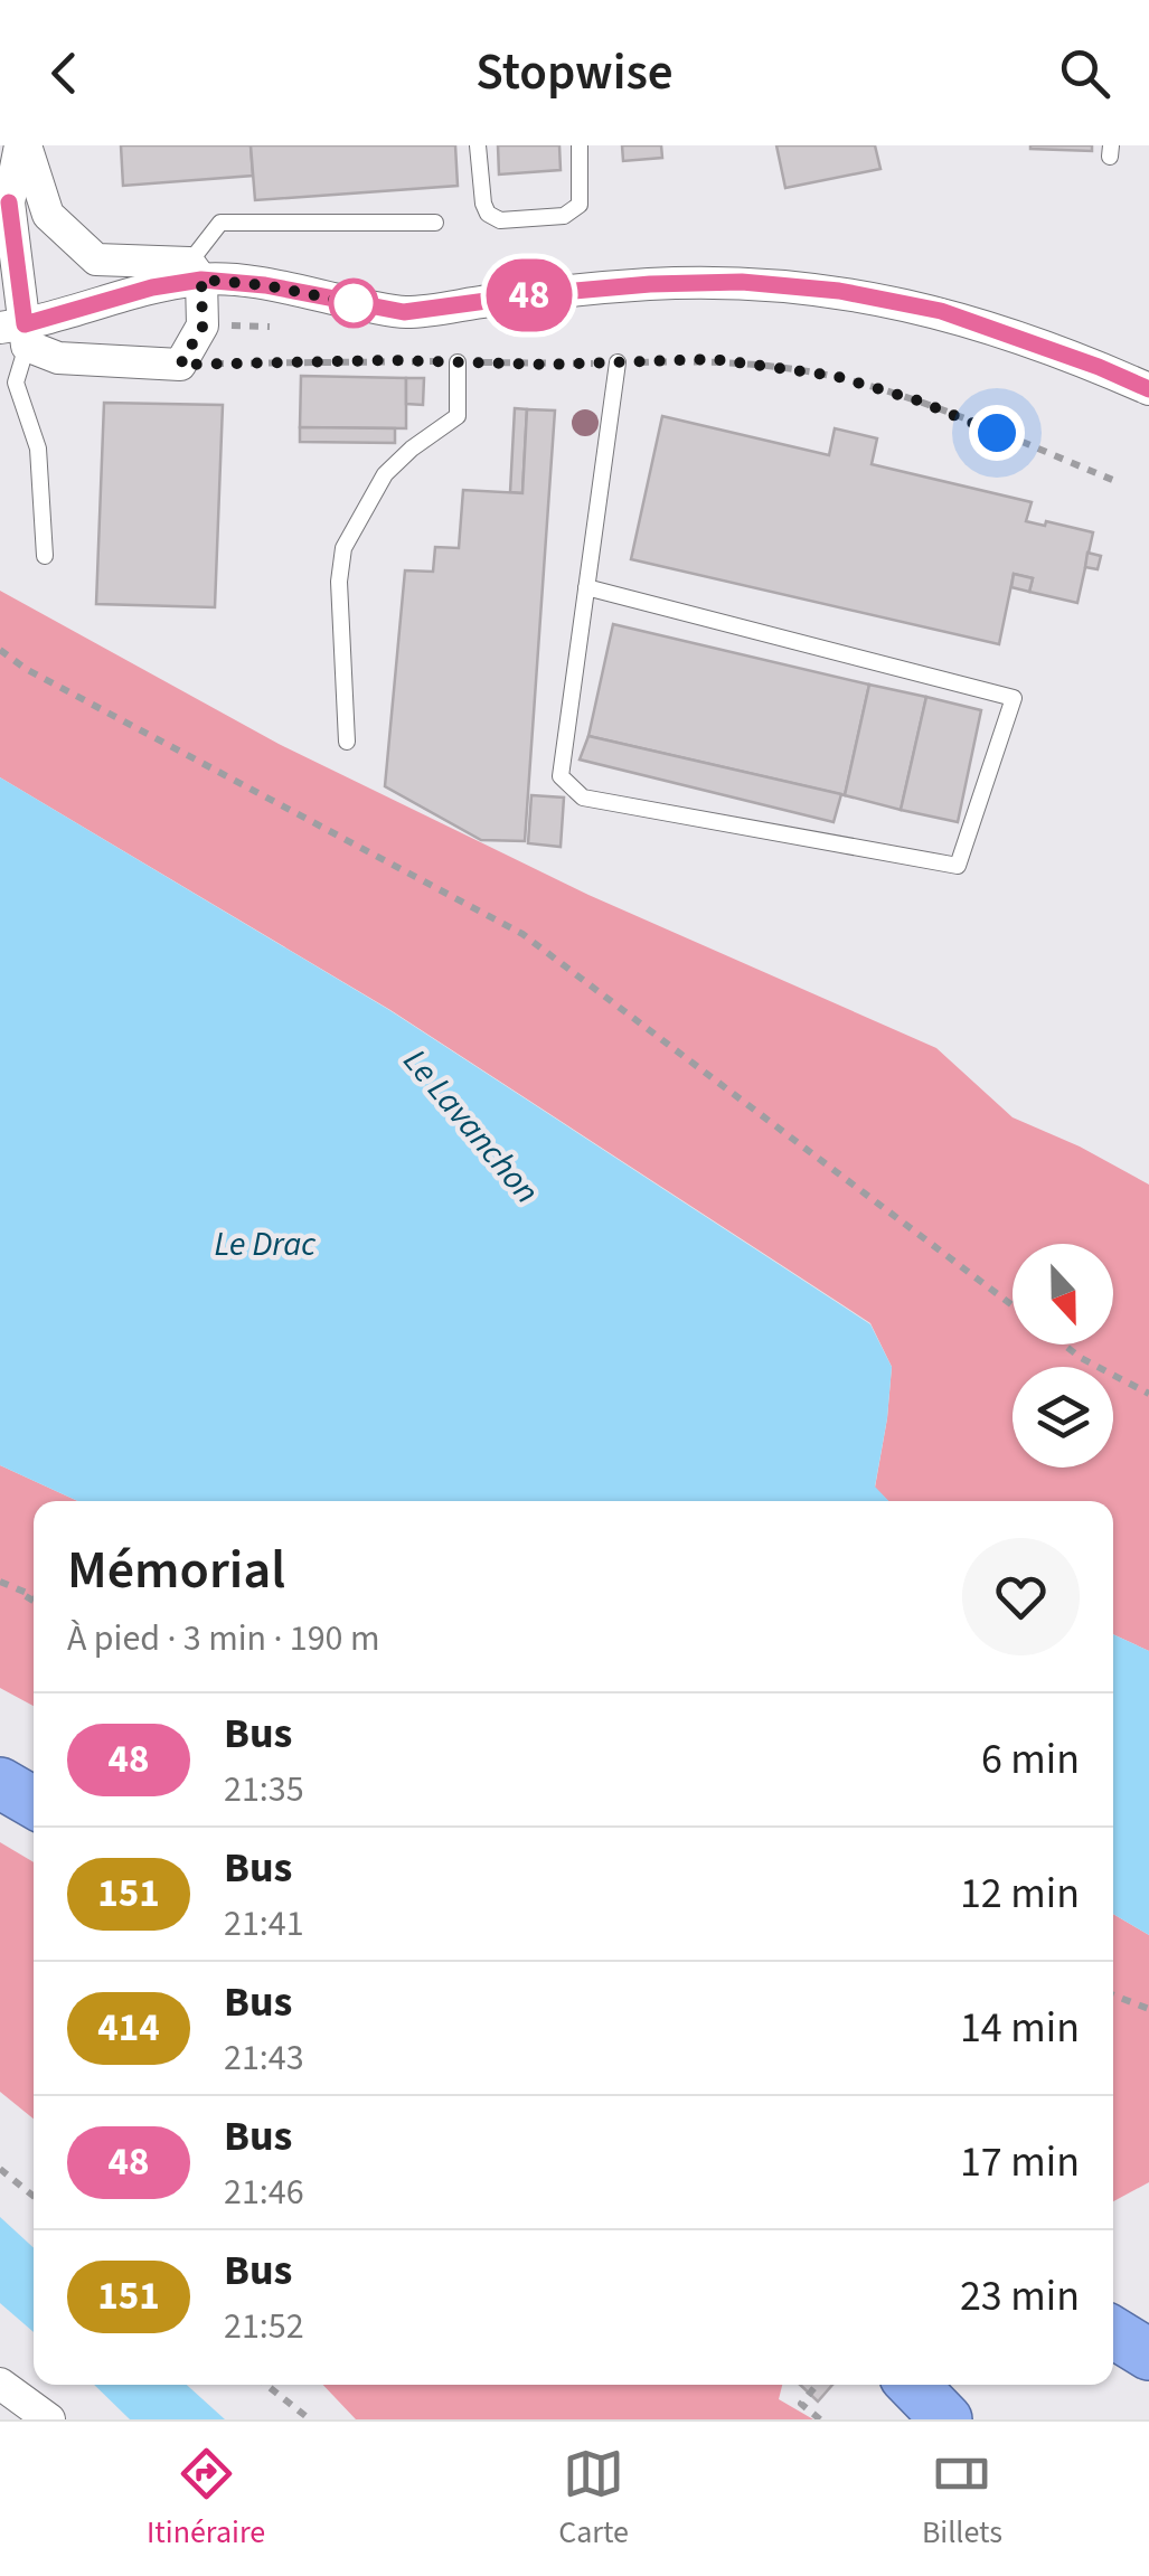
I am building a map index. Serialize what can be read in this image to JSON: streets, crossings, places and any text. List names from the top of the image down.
{
  "water": ["Le Lavanchon", "Le Drac"],
  "lines": ["bus line 48"],
  "north": "bottom",
  "page": {
    "header": "Stopwise",
    "on_map": "48",
    "heading": ["Mémorial", "À pied · 3 min · 190 m"],
    "list": [
      {
        "mark": "48",
        "name": "Bus",
        "note": "21:35",
        "value": "6 min"
      },
      {
        "mark": "151",
        "name": "Bus",
        "note": "21:41",
        "value": "12 min"
      },
      {
        "mark": "414",
        "name": "Bus",
        "note": "21:43",
        "value": "14 min"
      },
      {
        "mark": "48",
        "name": "Bus",
        "note": "21:46",
        "value": "17 min"
      },
      {
        "mark": "151",
        "name": "Bus",
        "note": "21:52",
        "value": "23 min"
      }
    ],
    "tabs": ["Itinéraire", "Carte", "Billets"]
  }
}
